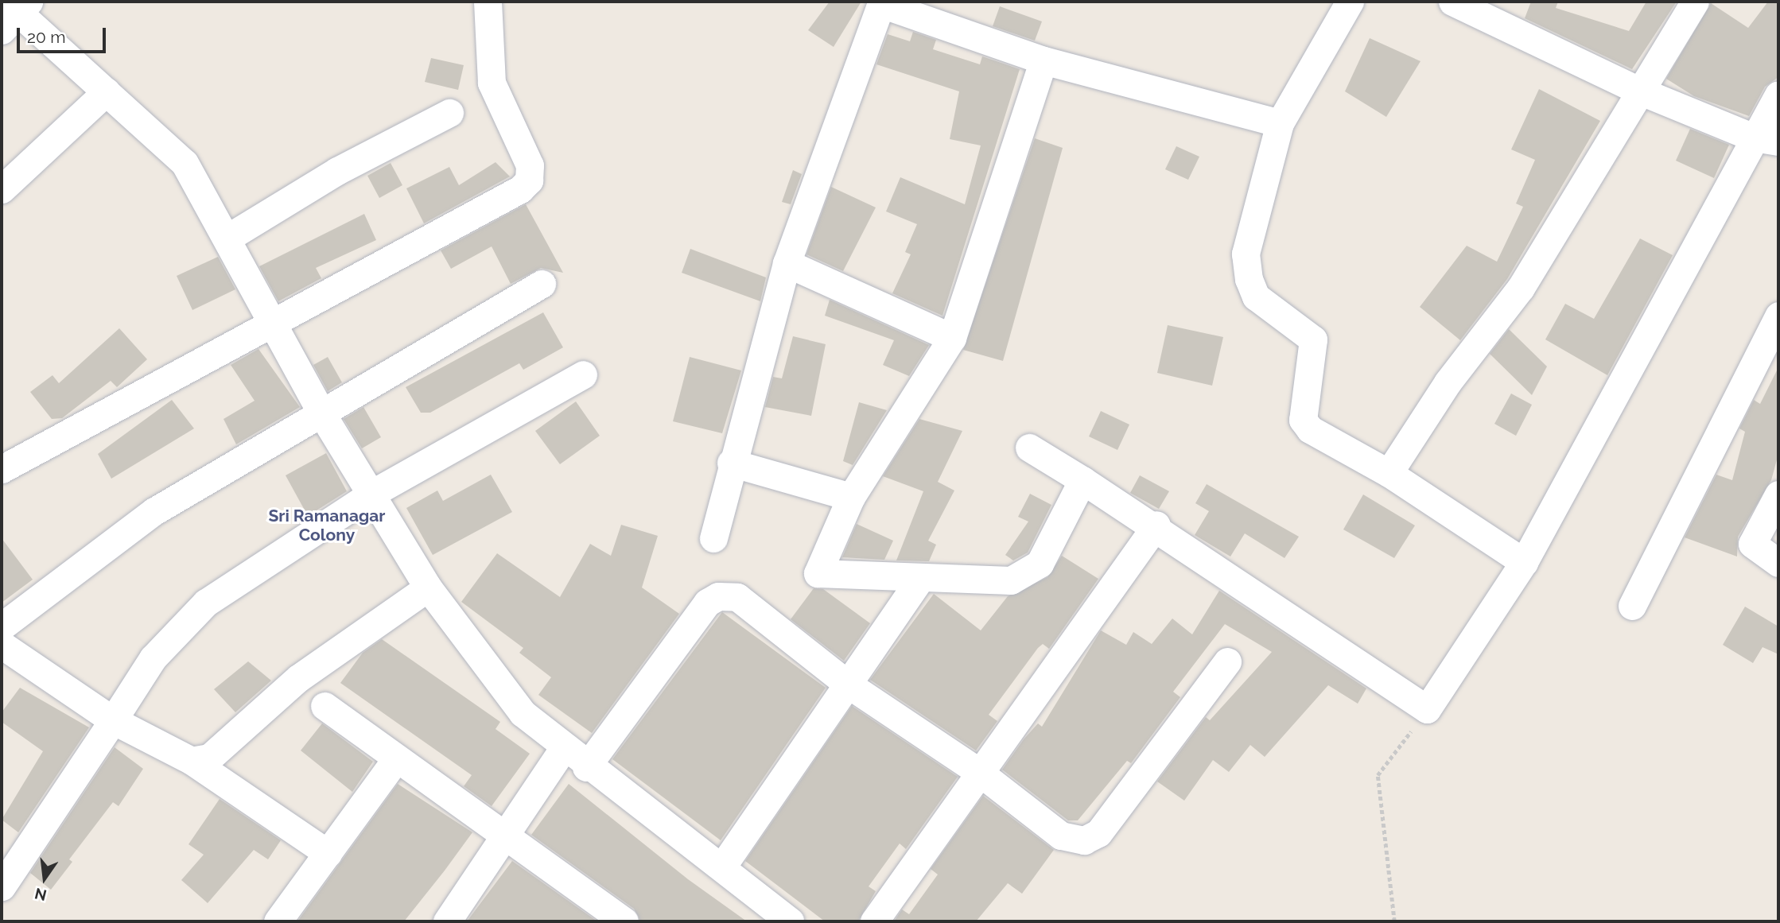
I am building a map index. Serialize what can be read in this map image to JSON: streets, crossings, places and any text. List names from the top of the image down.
{
  "districts": ["Sri Ramanagar Colony"],
  "scale_bar": "20 m",
  "north": "bottom"
}
